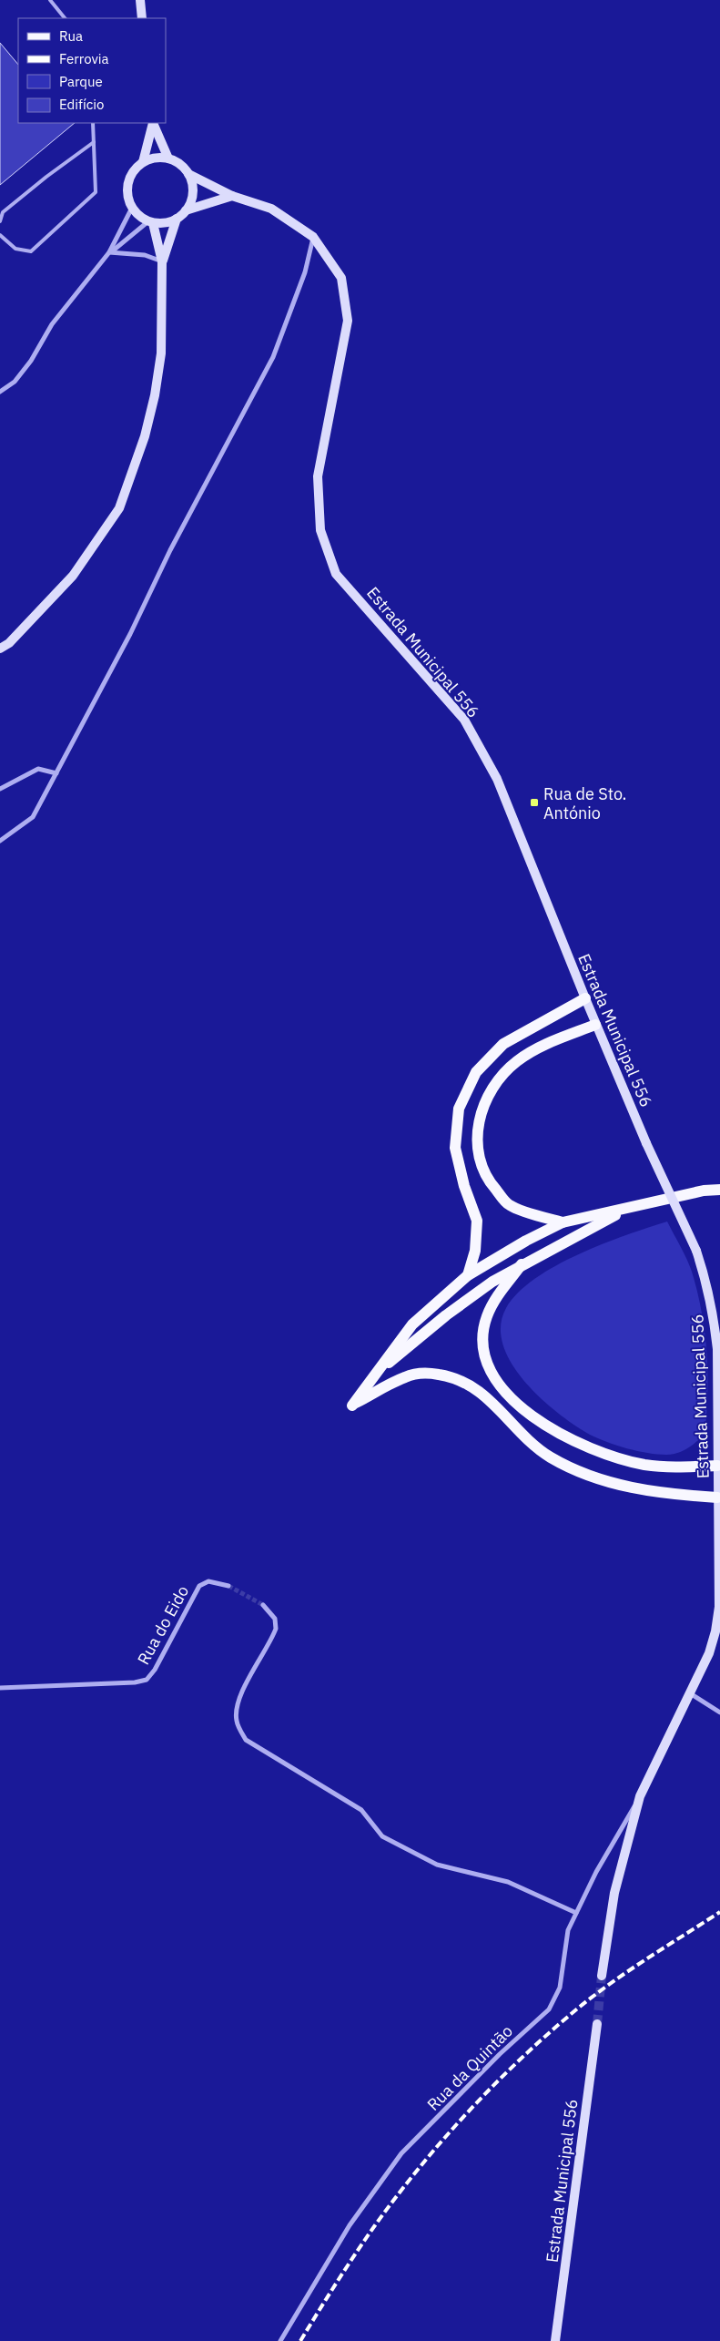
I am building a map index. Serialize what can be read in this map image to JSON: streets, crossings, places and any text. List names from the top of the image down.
{
  "streets": {
    "main road": ["Estrada Municipal 556"],
    "street": ["Rua do Eido", "Rua da Quintão"]
  },
  "crossings": [
    ["Estrada Municipal 556", "Rua da Quintão"]
  ],
  "places": {
    "transit": ["Rua de Sto. António"]
  },
  "legend": [
    "Rua",
    "Ferrovia",
    "Parque",
    "Edifício"
  ]
}
